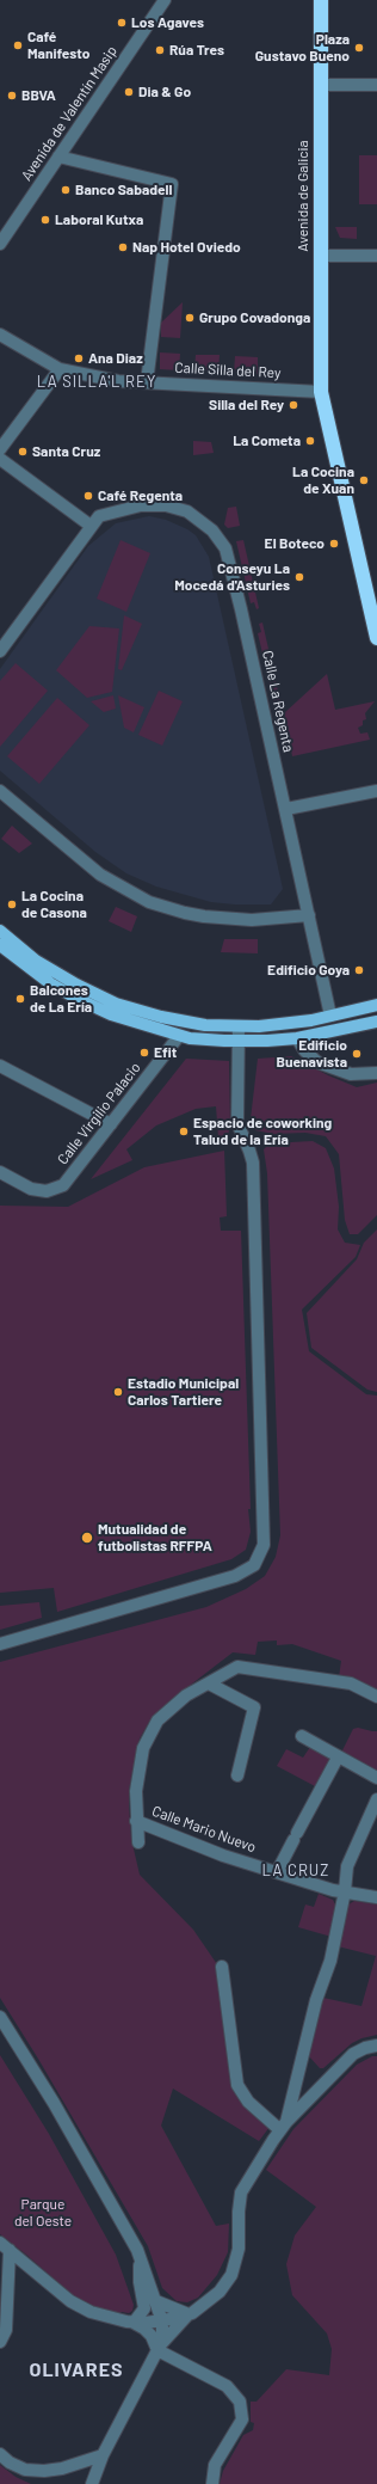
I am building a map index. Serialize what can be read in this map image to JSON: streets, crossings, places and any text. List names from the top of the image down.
{
  "streets": {
    "highway": ["Avenida de Galicia"],
    "street": [
      "Avenida de Valentín Masip",
      "Calle Silla del Rey",
      "Calle La Regenta",
      "Calle Virgilio Palacio",
      "Calle Mario Nuevo"
    ]
  },
  "crossings": [
    ["Avenida de Galicia", "Calle Silla del Rey"]
  ],
  "districts": ["LA SILLA'L REY", "LA CRUZ", "OLIVARES"],
  "parks": ["Parque del Oeste"],
  "places": [
    "Los Agaves",
    "Café Manifesto",
    "Plaza Gustavo Bueno",
    "Rúa Tres",
    "Dia & Go",
    "BBVA",
    "Banco Sabadell",
    "Laboral Kutxa",
    "Nap Hotel Oviedo",
    "Grupo Covadonga",
    "Ana Diaz",
    "Silla del Rey",
    "La Cometa",
    "Santa Cruz",
    "La Cocina de Xuan",
    "Café Regenta",
    "El Boteco",
    "Conseyu La Mocedá d'Asturies",
    "La Cocina de Casona",
    "Edificio Goya",
    "Balcones de La Ería",
    "Efit",
    "Edificio Buenavista",
    "Espacio de coworking Talud de la Ería",
    "Estadio Municipal Carlos Tartiere",
    "Mutualidad de futbolistas RFFPA"
  ]
}
